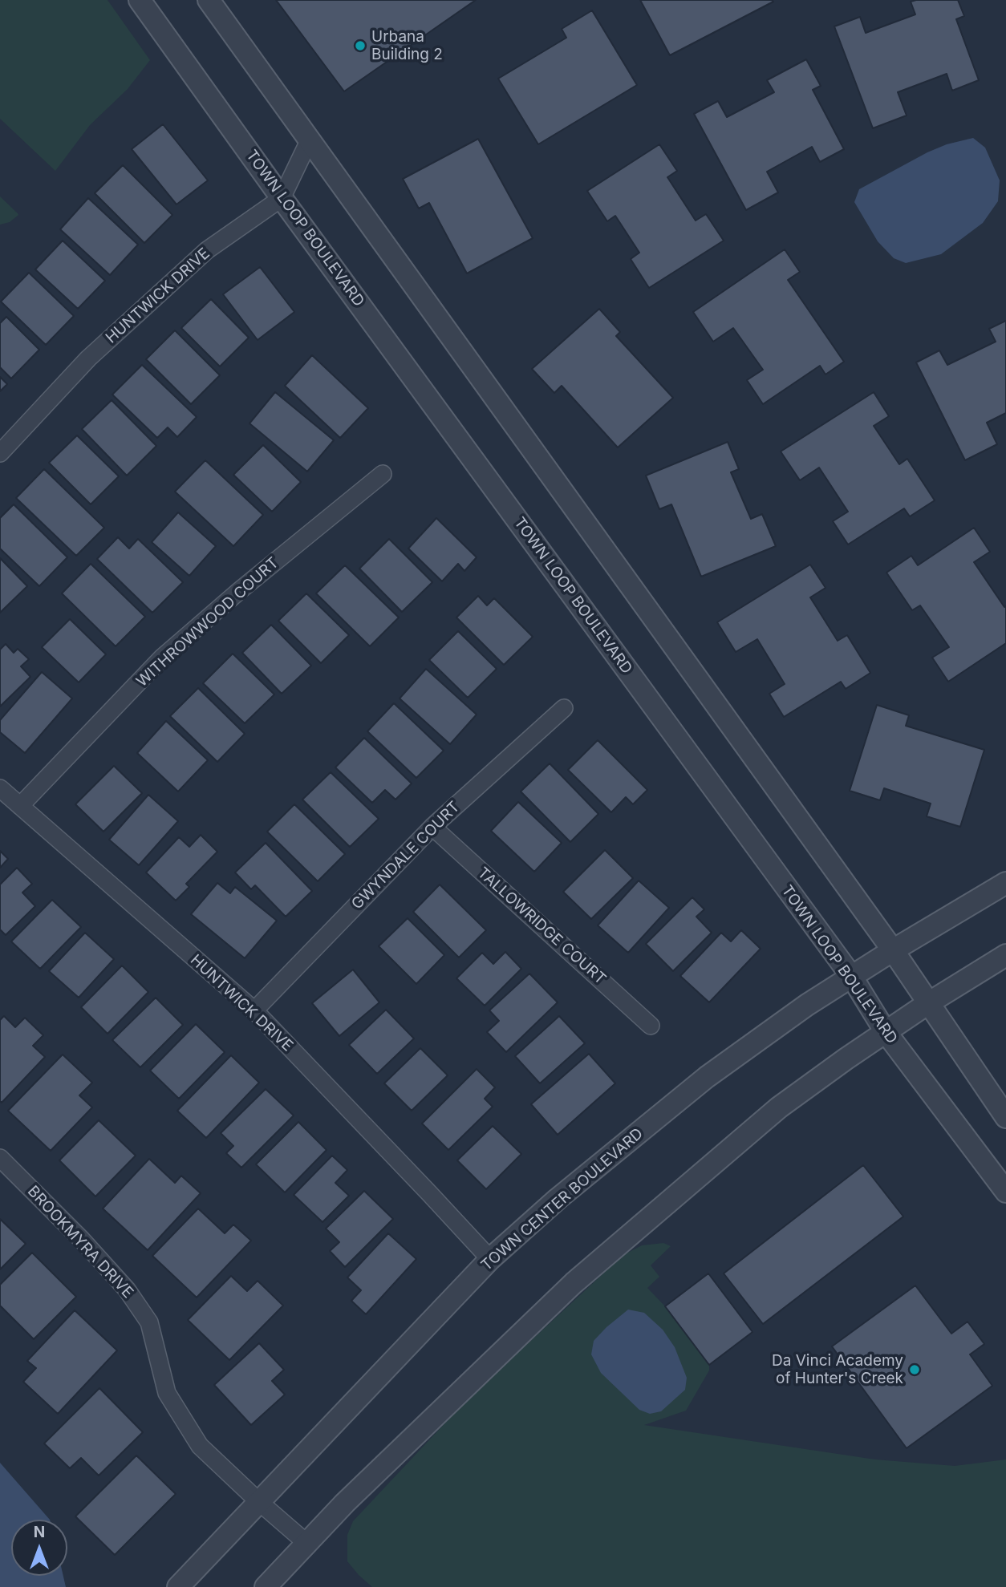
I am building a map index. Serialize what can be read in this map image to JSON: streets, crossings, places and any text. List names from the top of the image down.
{
  "streets": {
    "street": [
      "TOWN LOOP BOULEVARD",
      "HUNTWICK DRIVE",
      "WITHROWWOOD COURT",
      "GWYNDALE COURT",
      "TALLOWRIDGE COURT",
      "TOWN CENTER BOULEVARD",
      "BROOKMYRA DRIVE"
    ]
  },
  "crossings": [
    ["TOWN LOOP BOULEVARD", "HUNTWICK DRIVE"],
    ["TOWN LOOP BOULEVARD", "TOWN CENTER BOULEVARD"],
    ["HUNTWICK DRIVE", "WITHROWWOOD COURT"],
    ["HUNTWICK DRIVE", "GWYNDALE COURT"],
    ["HUNTWICK DRIVE", "TOWN CENTER BOULEVARD"],
    ["GWYNDALE COURT", "TALLOWRIDGE COURT"],
    ["TOWN CENTER BOULEVARD", "BROOKMYRA DRIVE"]
  ],
  "places": ["Urbana Building 2", "Da Vinci Academy of Hunter's Creek"],
  "north": "top"
}
